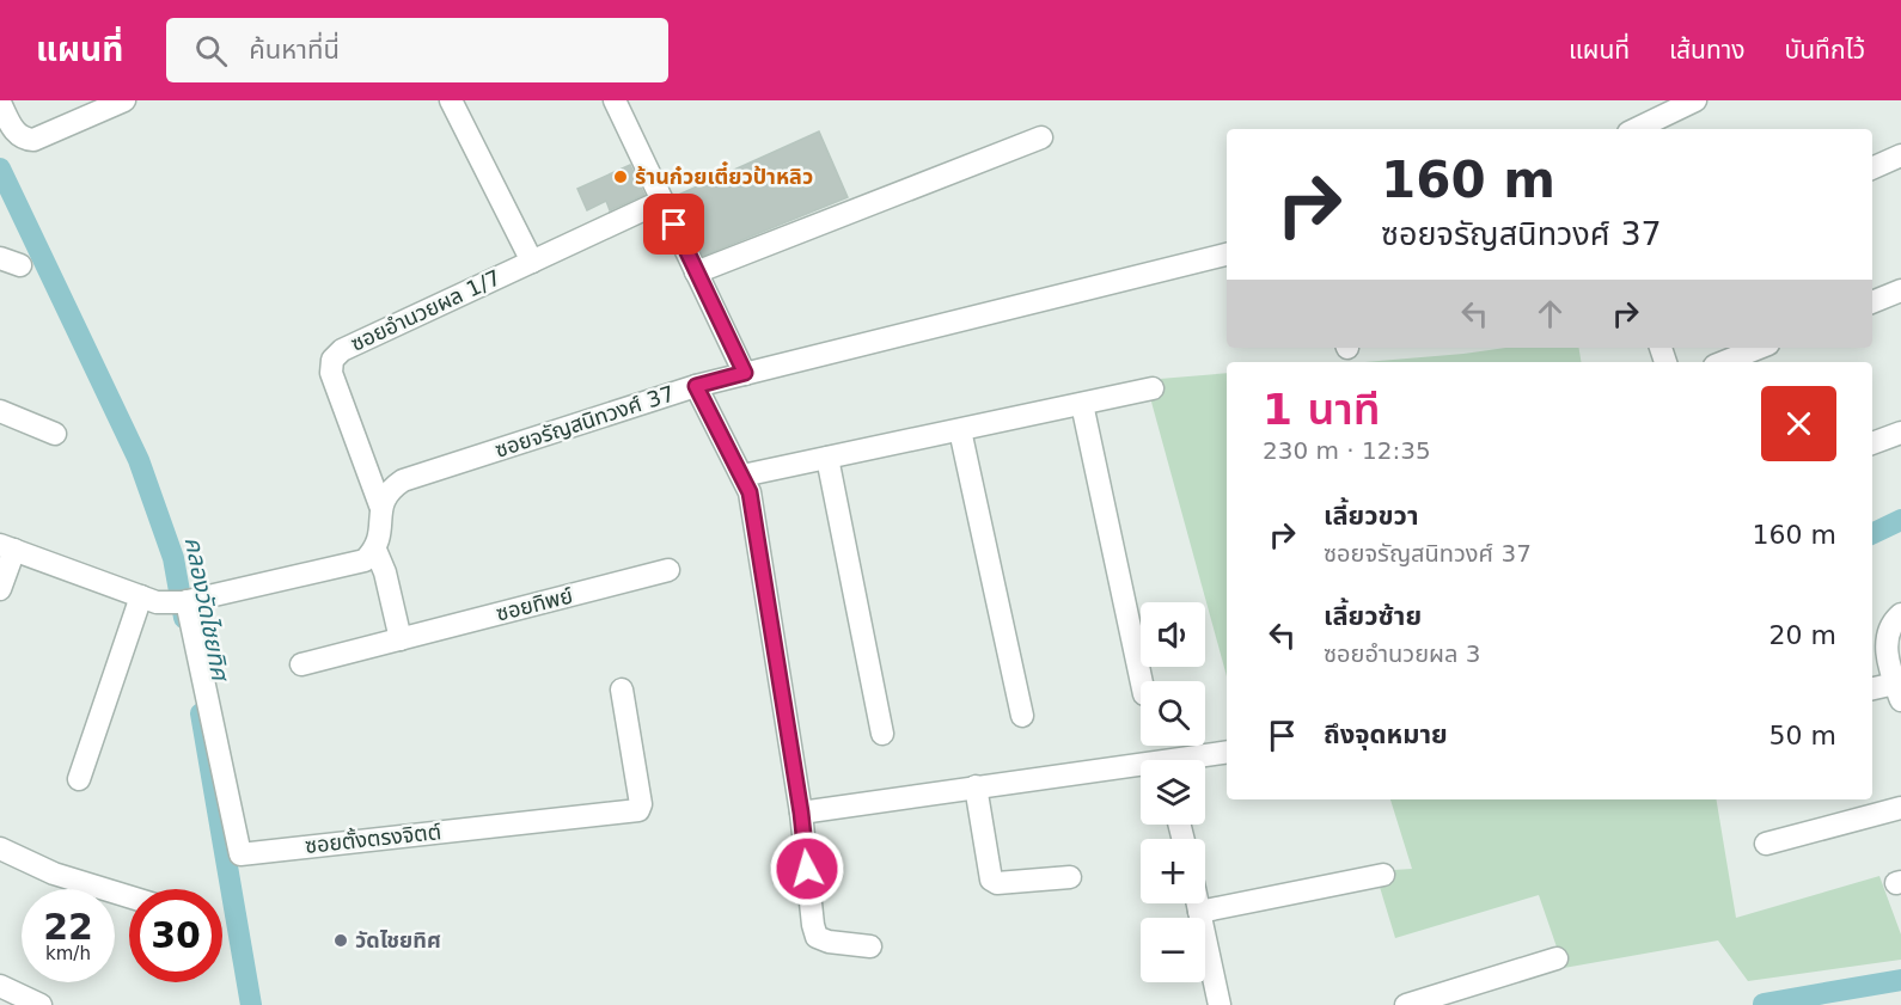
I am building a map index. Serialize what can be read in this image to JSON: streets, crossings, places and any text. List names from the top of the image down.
{
  "streets": {
    "street": [
      "ซอยอำนวยผล 1/7",
      "ซอยจรัญสนิทวงศ์ 37",
      "ซอยทิพย์",
      "ซอยตั้งตรงจิตต์"
    ]
  },
  "crossings": [
    ["ซอยอำนวยผล 1/7", "ซอยจรัญสนิทวงศ์ 37"]
  ],
  "water": ["คลองวัดไชยทิศ"],
  "places": ["ร้านก๋วยเตี๋ยวป้าหลิว", "วัดไชยทิศ"],
  "page": {
    "header": "แผนที่",
    "search": "ค้นหาที่นี่",
    "nav": ["แผนที่", "เส้นทาง", "บันทึกไว้"],
    "turn": ["160 m", "ซอยจรัญสนิทวงศ์ 37"],
    "heading": ["1 นาที", "230 m · 12:35"],
    "list": [
      {
        "name": "เลี้ยวขวา",
        "note": "ซอยจรัญสนิทวงศ์ 37",
        "value": "160 m"
      },
      {
        "name": "เลี้ยวซ้าย",
        "note": "ซอยอำนวยผล 3",
        "value": "20 m"
      },
      {
        "name": "ถึงจุดหมาย",
        "value": "50 m"
      }
    ],
    "map_buttons": ["+", "−"],
    "speed": "22 km/h",
    "limit": "30"
  }
}
